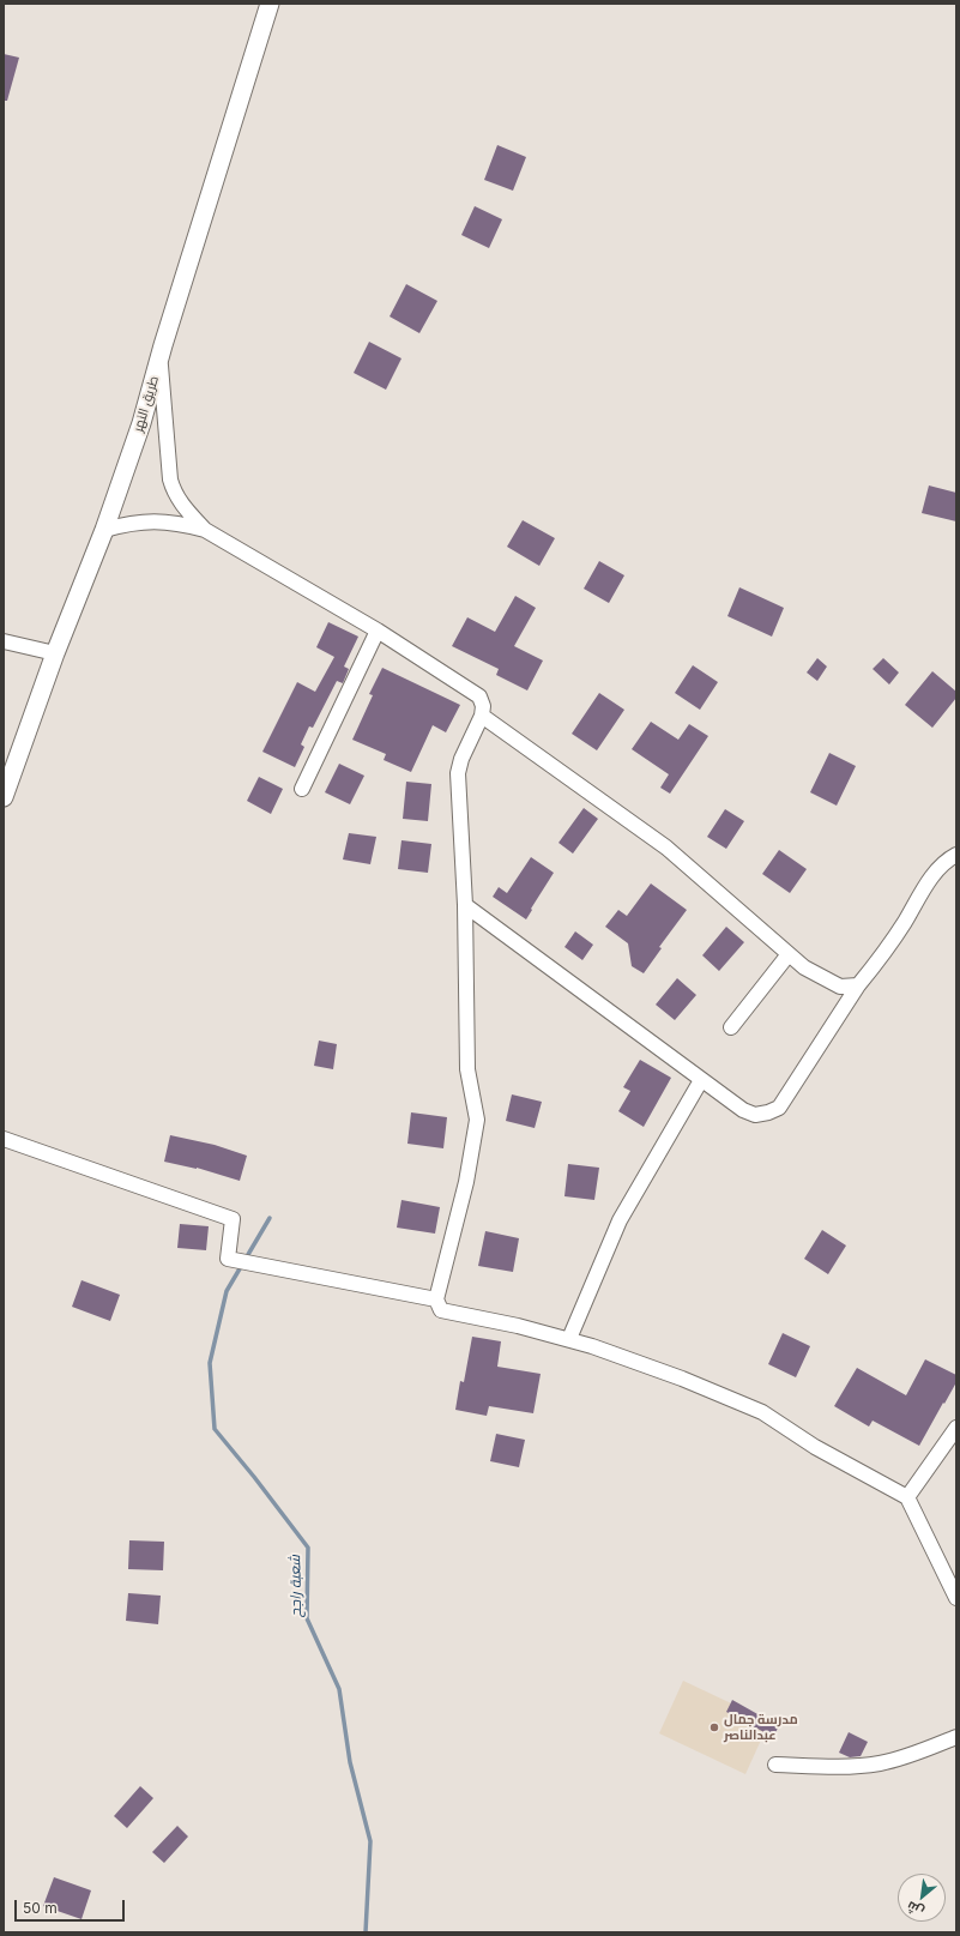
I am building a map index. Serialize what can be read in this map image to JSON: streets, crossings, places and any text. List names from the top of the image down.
{
  "streets": {
    "main road": ["طريق النهر"]
  },
  "water": ["شعبة راجح"],
  "places": ["مدرسة جمال عبدالناصر"],
  "scale_bar": "50 m",
  "north": "bottom left"
}
